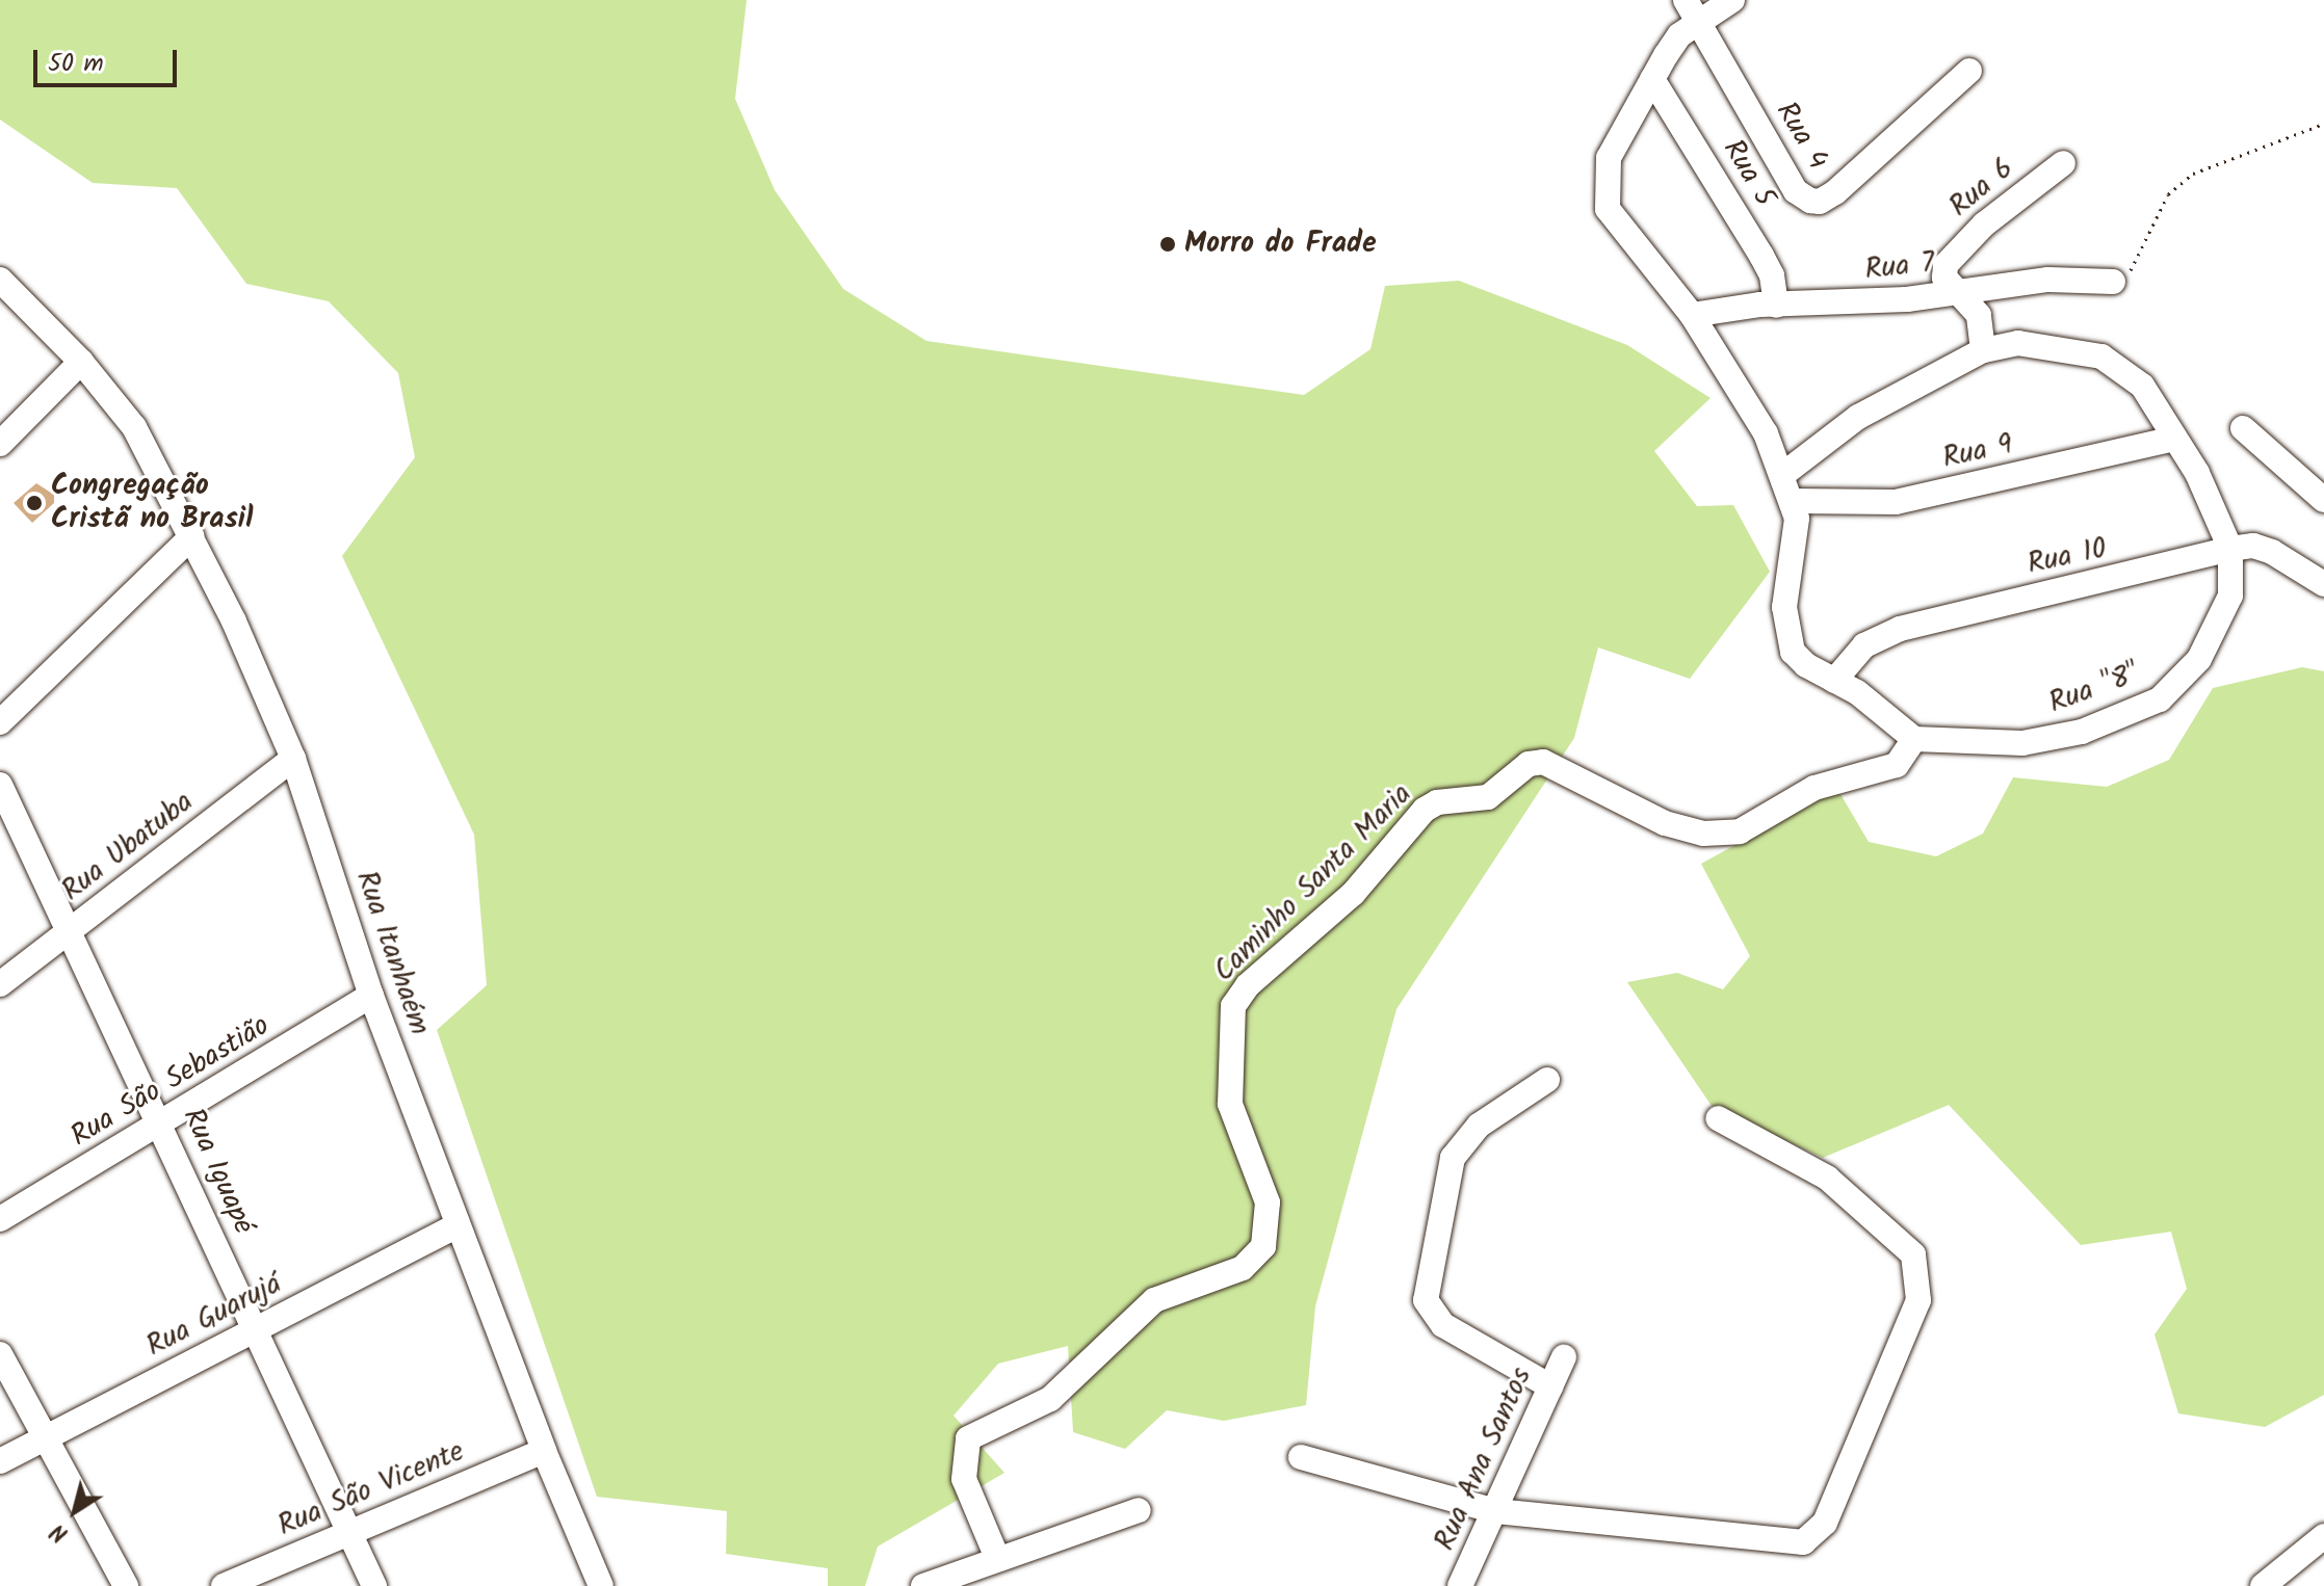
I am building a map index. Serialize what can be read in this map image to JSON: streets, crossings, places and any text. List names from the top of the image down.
{
  "streets": {
    "street": [
      "Rua 4",
      "Rua 5",
      "Rua 6",
      "Rua 7",
      "Rua 9",
      "Rua 10",
      "Rua \"8\"",
      "Rua Ubatuba",
      "Caminho Santa Maria",
      "Rua Itanhaém",
      "Rua São Sebastião",
      "Rua Iguapé",
      "Rua Guarujá",
      "Rua Ana Santos",
      "Rua São Vicente"
    ]
  },
  "crossings": [
    ["Rua 5", "Rua 7"],
    ["Rua 6", "Rua 7"],
    ["Rua 6", "Rua \"8\""],
    ["Rua 9", "Rua \"8\""],
    ["Rua 10", "Rua \"8\""],
    ["Rua \"8\"", "Caminho Santa Maria"],
    ["Rua Ubatuba", "Rua Itanhaém"],
    ["Rua Ubatuba", "Rua Iguapé"],
    ["Rua Itanhaém", "Rua São Sebastião"],
    ["Rua Itanhaém", "Rua Guarujá"],
    ["Rua Itanhaém", "Rua São Vicente"],
    ["Rua São Sebastião", "Rua Iguapé"],
    ["Rua Iguapé", "Rua Guarujá"],
    ["Rua Iguapé", "Rua São Vicente"]
  ],
  "places": ["Morro do Frade", "Congregação Cristã no Brasil"],
  "scale_bar": "50 m",
  "north": "bottom left"
}
